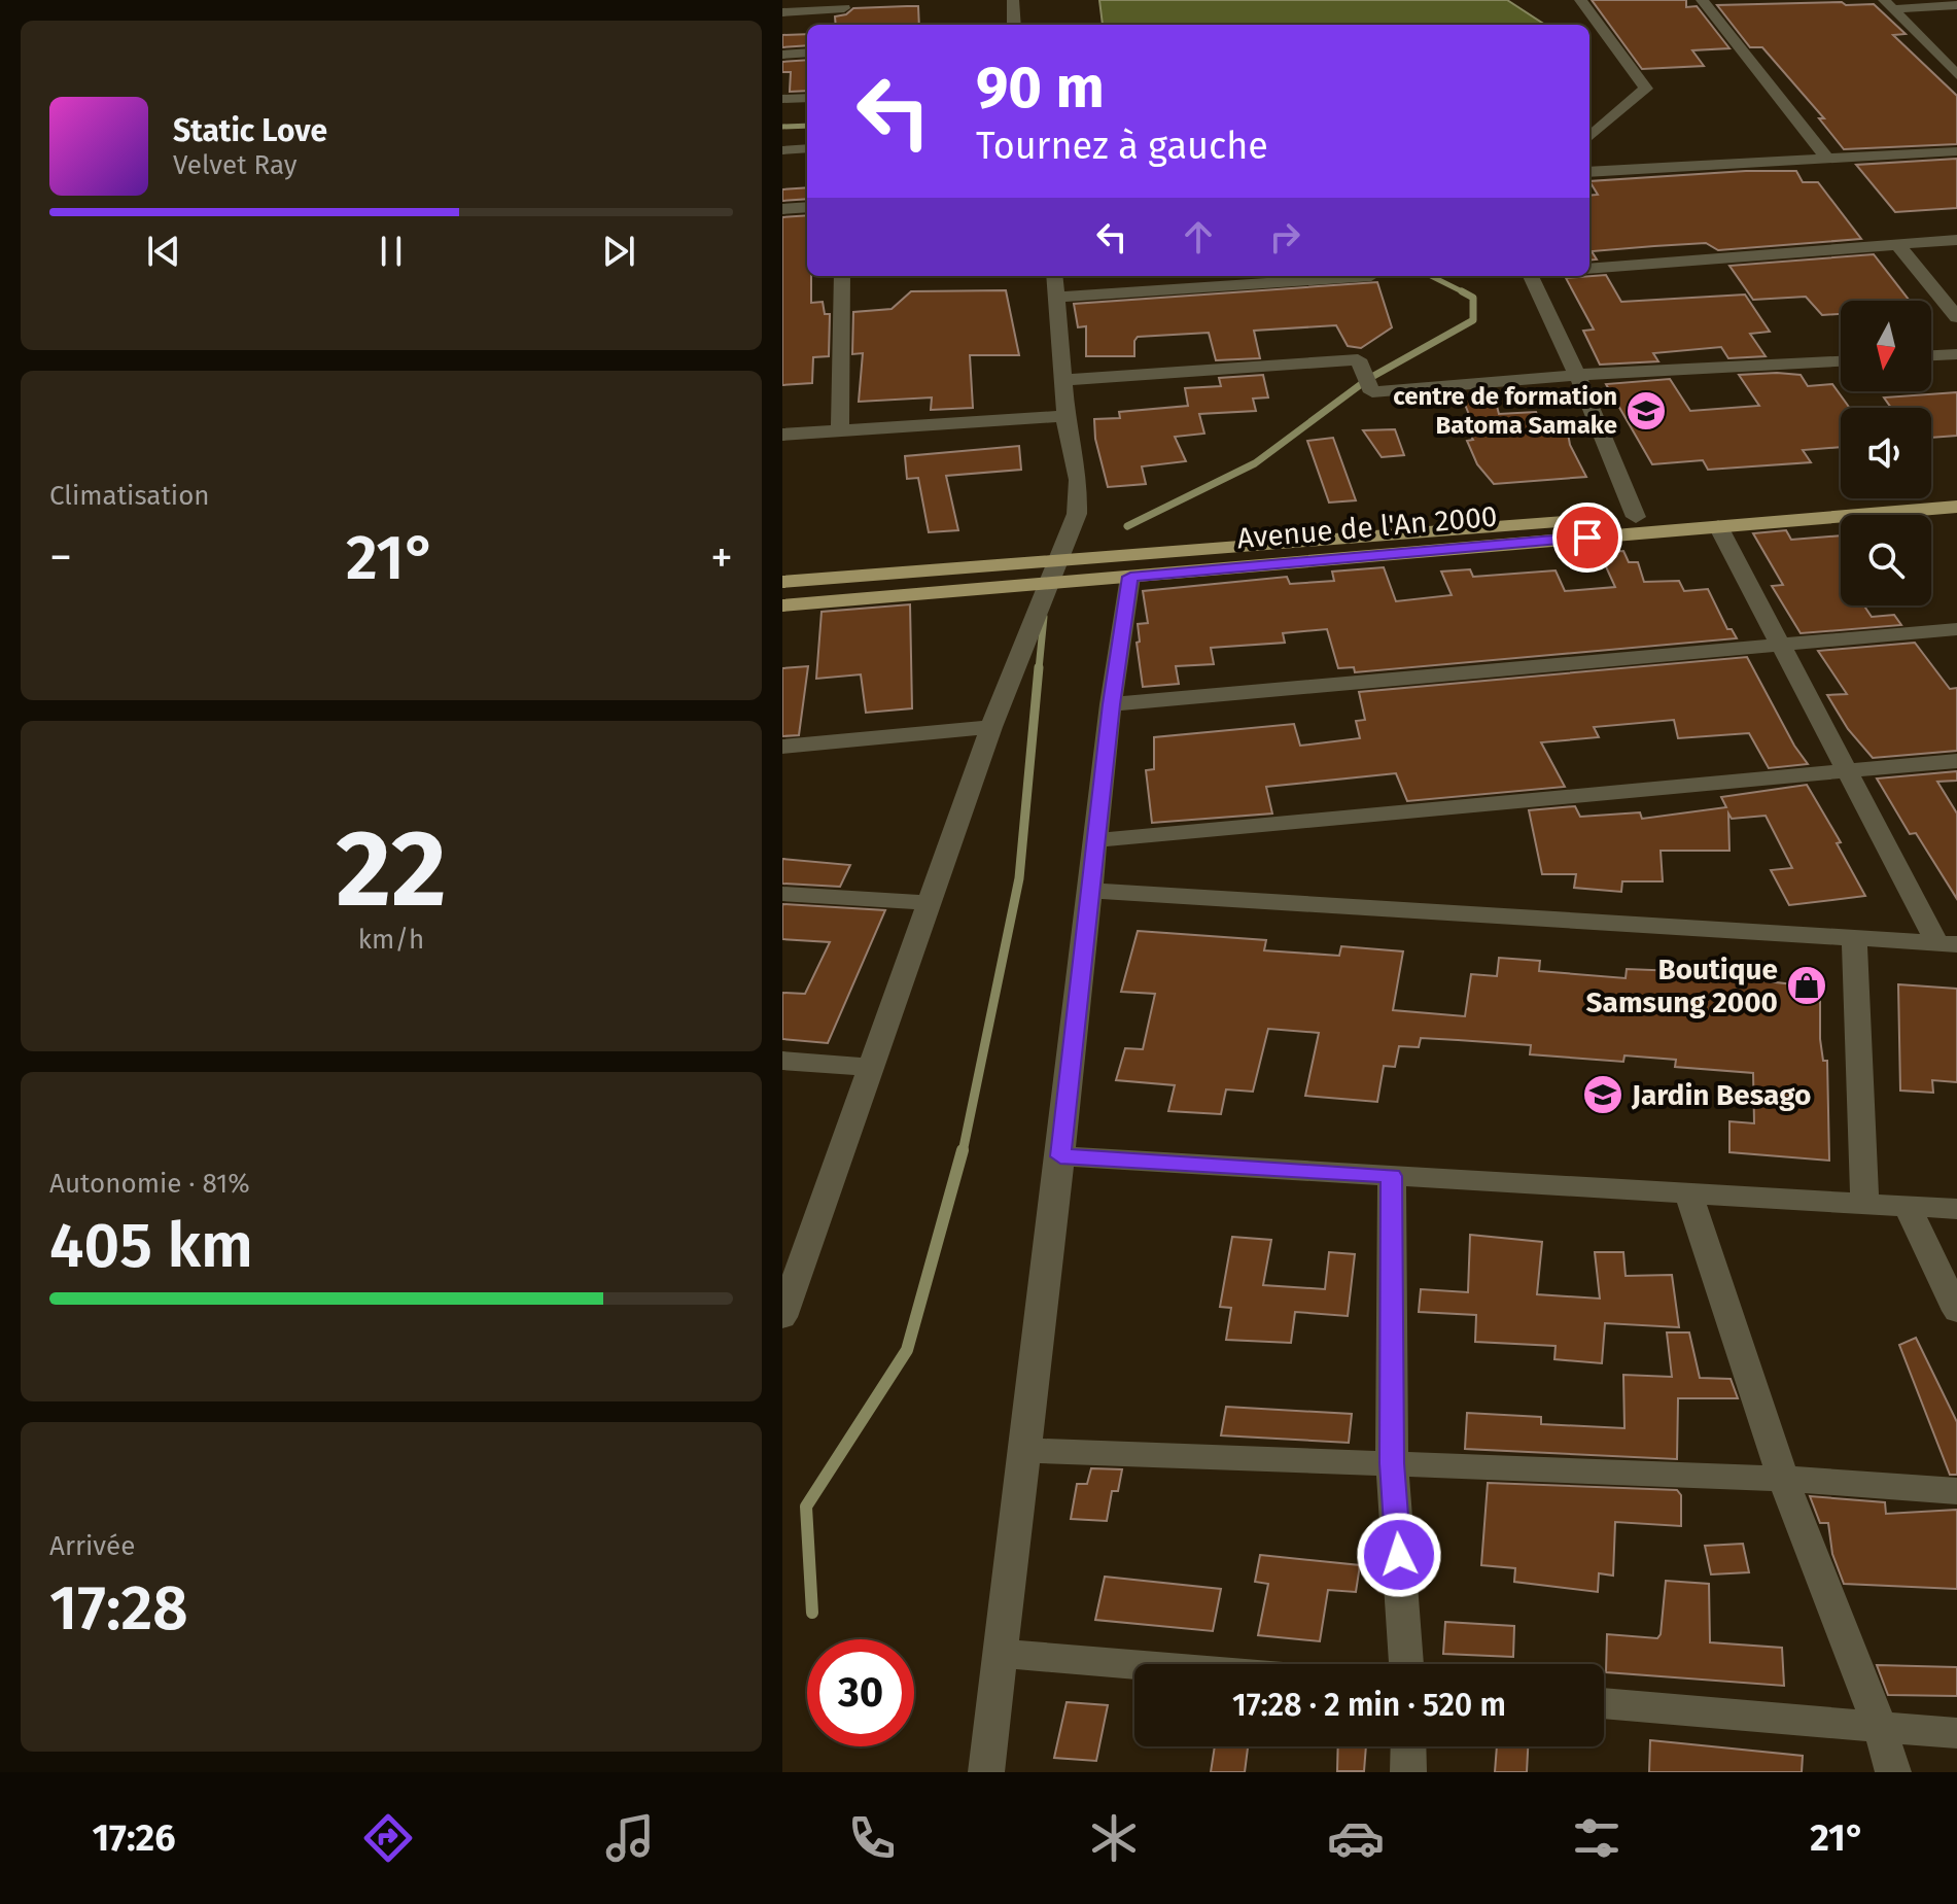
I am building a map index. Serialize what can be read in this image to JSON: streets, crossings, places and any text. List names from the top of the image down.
{
  "streets": {
    "main road": ["Avenue de l'An 2000"]
  },
  "places": {
    "school or university": ["centre de formation Batoma Samake", "Jardin Besago"],
    "shop": ["Boutique Samsung 2000"]
  },
  "north": "bottom",
  "page": {
    "turn": ["90 m", "Tournez à gauche"],
    "song": ["Static Love", "Velvet Ray"],
    "tile": [
      "Climatisation",
      ["22", "km/h"],
      ["Autonomie · 81%", "405 km"],
      ["Arrivée", "17:28"]
    ],
    "heat": ["−", "21°", "+"],
    "limit": "30",
    "trip": "17:28 · 2 min · 520 m",
    "tabs": ["17:26", "21°"]
  }
}
